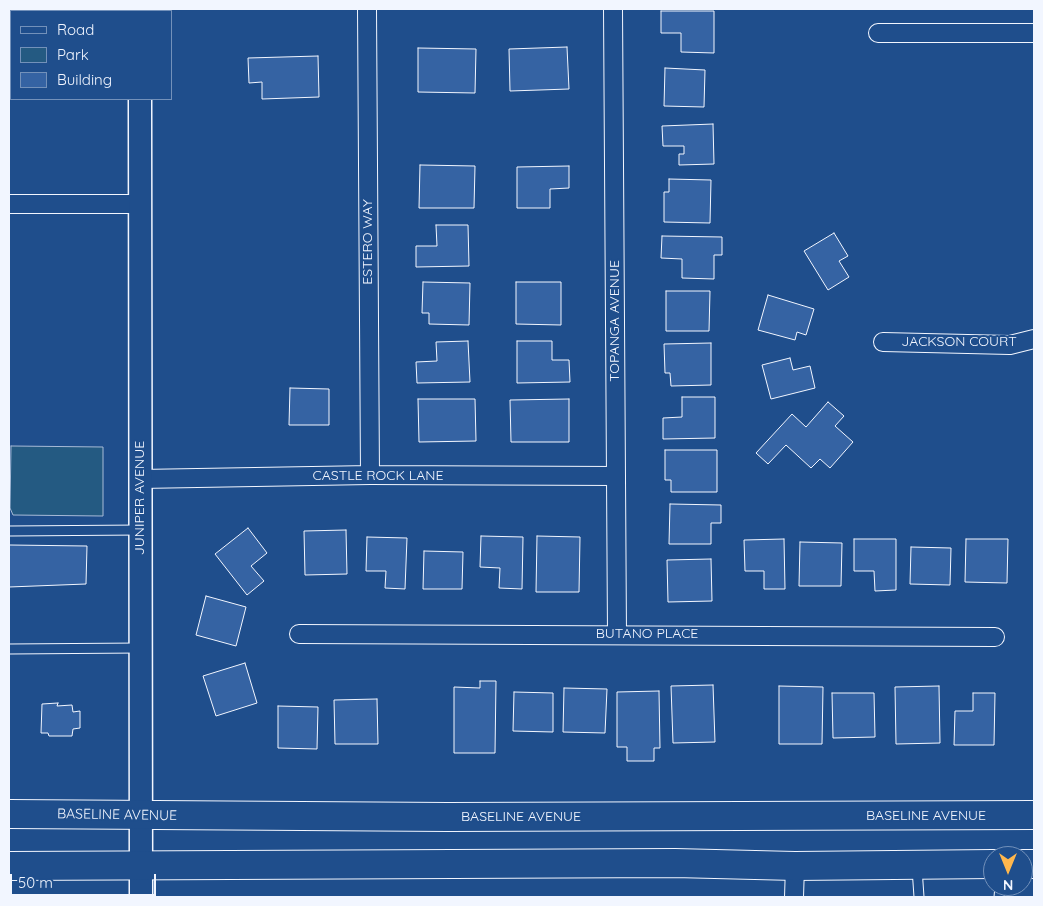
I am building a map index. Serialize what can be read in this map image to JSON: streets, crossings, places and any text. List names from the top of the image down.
{
  "streets": {
    "main road": ["BASELINE AVENUE"],
    "street": [
      "ESTERO WAY",
      "TOPANGA AVENUE",
      "JACKSON COURT",
      "CASTLE ROCK LANE",
      "JUNIPER AVENUE",
      "BUTANO PLACE"
    ]
  },
  "crossings": [
    ["ESTERO WAY", "CASTLE ROCK LANE"],
    ["TOPANGA AVENUE", "CASTLE ROCK LANE"],
    ["TOPANGA AVENUE", "BUTANO PLACE"],
    ["CASTLE ROCK LANE", "JUNIPER AVENUE"],
    ["JUNIPER AVENUE", "BASELINE AVENUE"]
  ],
  "legend": ["Road", "Park", "Building"],
  "scale_bar": "50 m",
  "north": "bottom"
}
